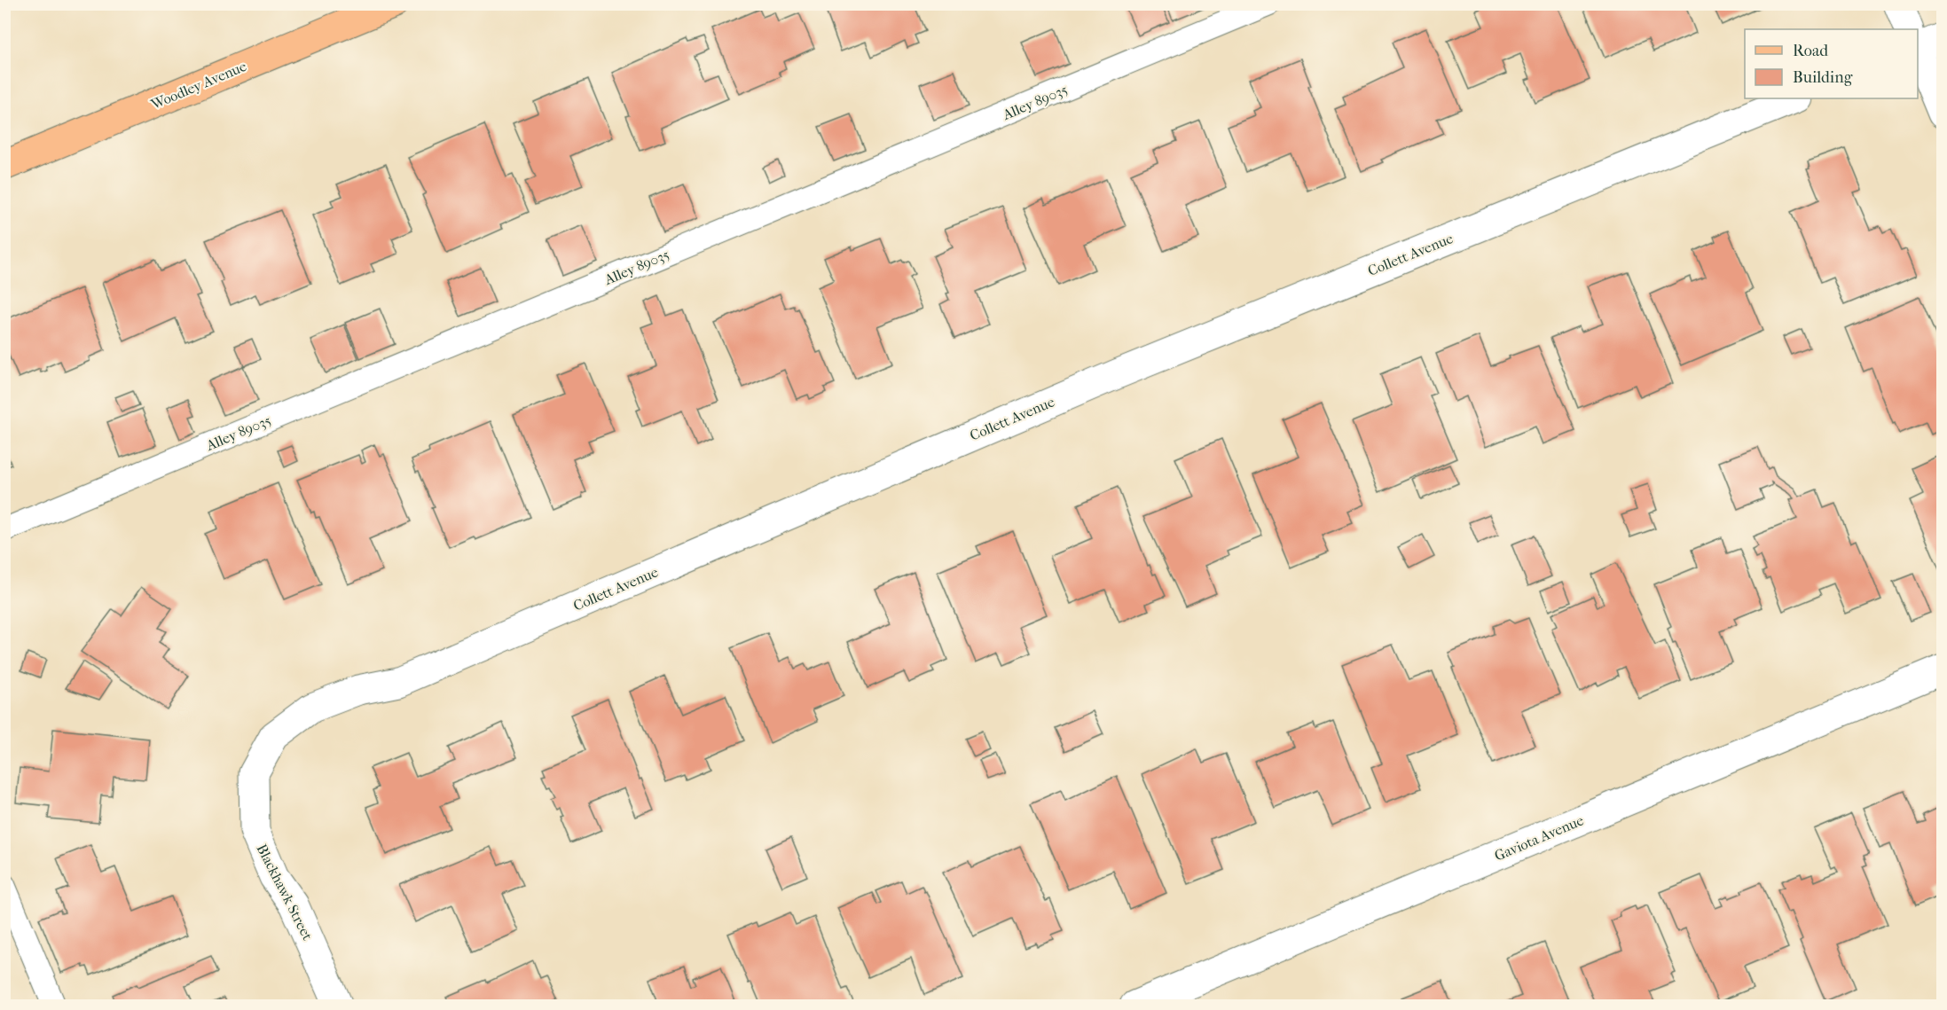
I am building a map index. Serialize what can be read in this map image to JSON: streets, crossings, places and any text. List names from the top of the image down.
{
  "streets": {
    "main road": ["Woodley Avenue"],
    "street": ["Collett Avenue", "Gaviota Avenue", "Blackhawk Street"],
    "lane": ["Alley 89035"]
  },
  "crossings": [
    ["Collett Avenue", "Blackhawk Street"]
  ],
  "legend": ["Road", "Building"]
}
